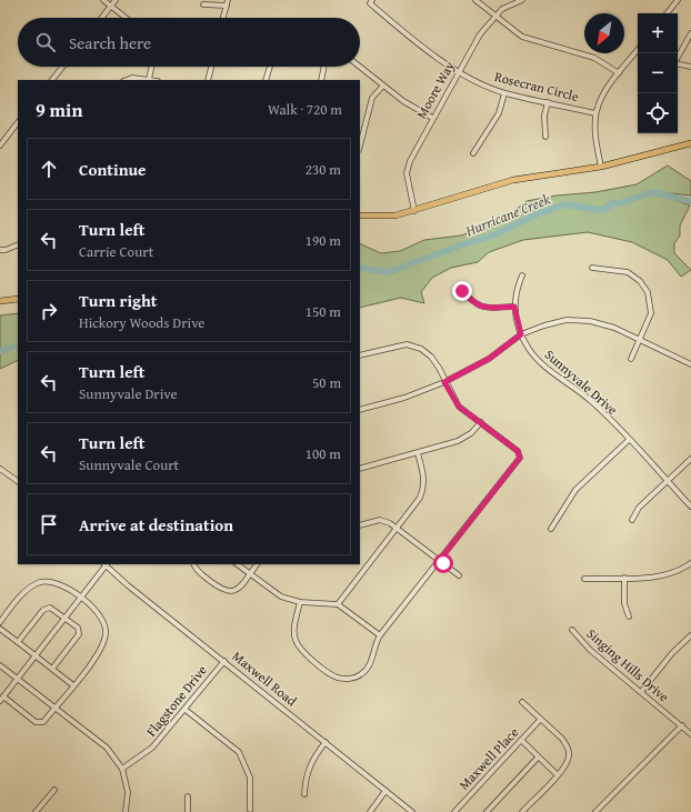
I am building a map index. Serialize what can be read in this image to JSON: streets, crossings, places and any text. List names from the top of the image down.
{
  "streets": {
    "street": [
      "Rosecran Circle",
      "Moore Way",
      "Sunnyvale Drive",
      "Singing Hills Drive",
      "Maxwell Road",
      "Flagstone Drive",
      "Maxwell Place"
    ]
  },
  "crossings": [
    ["Rosecran Circle", "Moore Way"],
    ["Maxwell Road", "Flagstone Drive"]
  ],
  "water": ["Hurricane Creek"],
  "north": "bottom left",
  "page": {
    "map_buttons": ["+", "−"],
    "search": "Search here",
    "heading": ["9 min", "Walk · 720 m"],
    "list": [
      ["Continue", "230 m"],
      ["Turn left", "Carrie Court", "190 m"],
      ["Turn right", "Hickory Woods Drive", "150 m"],
      ["Turn left", "Sunnyvale Drive", "50 m"],
      ["Turn left", "Sunnyvale Court", "100 m"],
      "Arrive at destination"
    ]
  }
}
